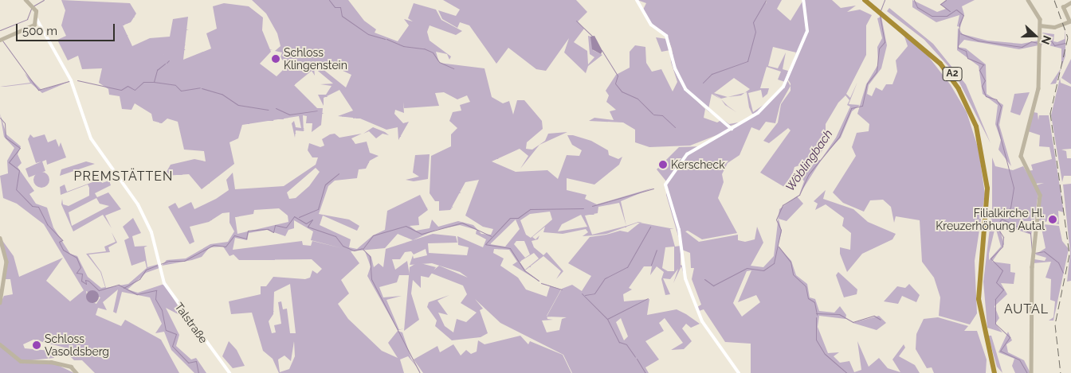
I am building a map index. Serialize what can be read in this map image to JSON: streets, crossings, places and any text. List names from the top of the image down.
{
  "streets": {
    "highway": ["A2"],
    "street": ["Talstraße"]
  },
  "districts": ["PREMSTÄTTEN", "AUTAL"],
  "water": ["Wöblingbach"],
  "places": [
    "Schloss Klingenstein",
    "Kerscheck",
    "Filialkirche Hl. Kreuzerhöhung Autal",
    "Schloss Vasoldsberg"
  ],
  "scale_bar": "500 m",
  "north": "right"
}
